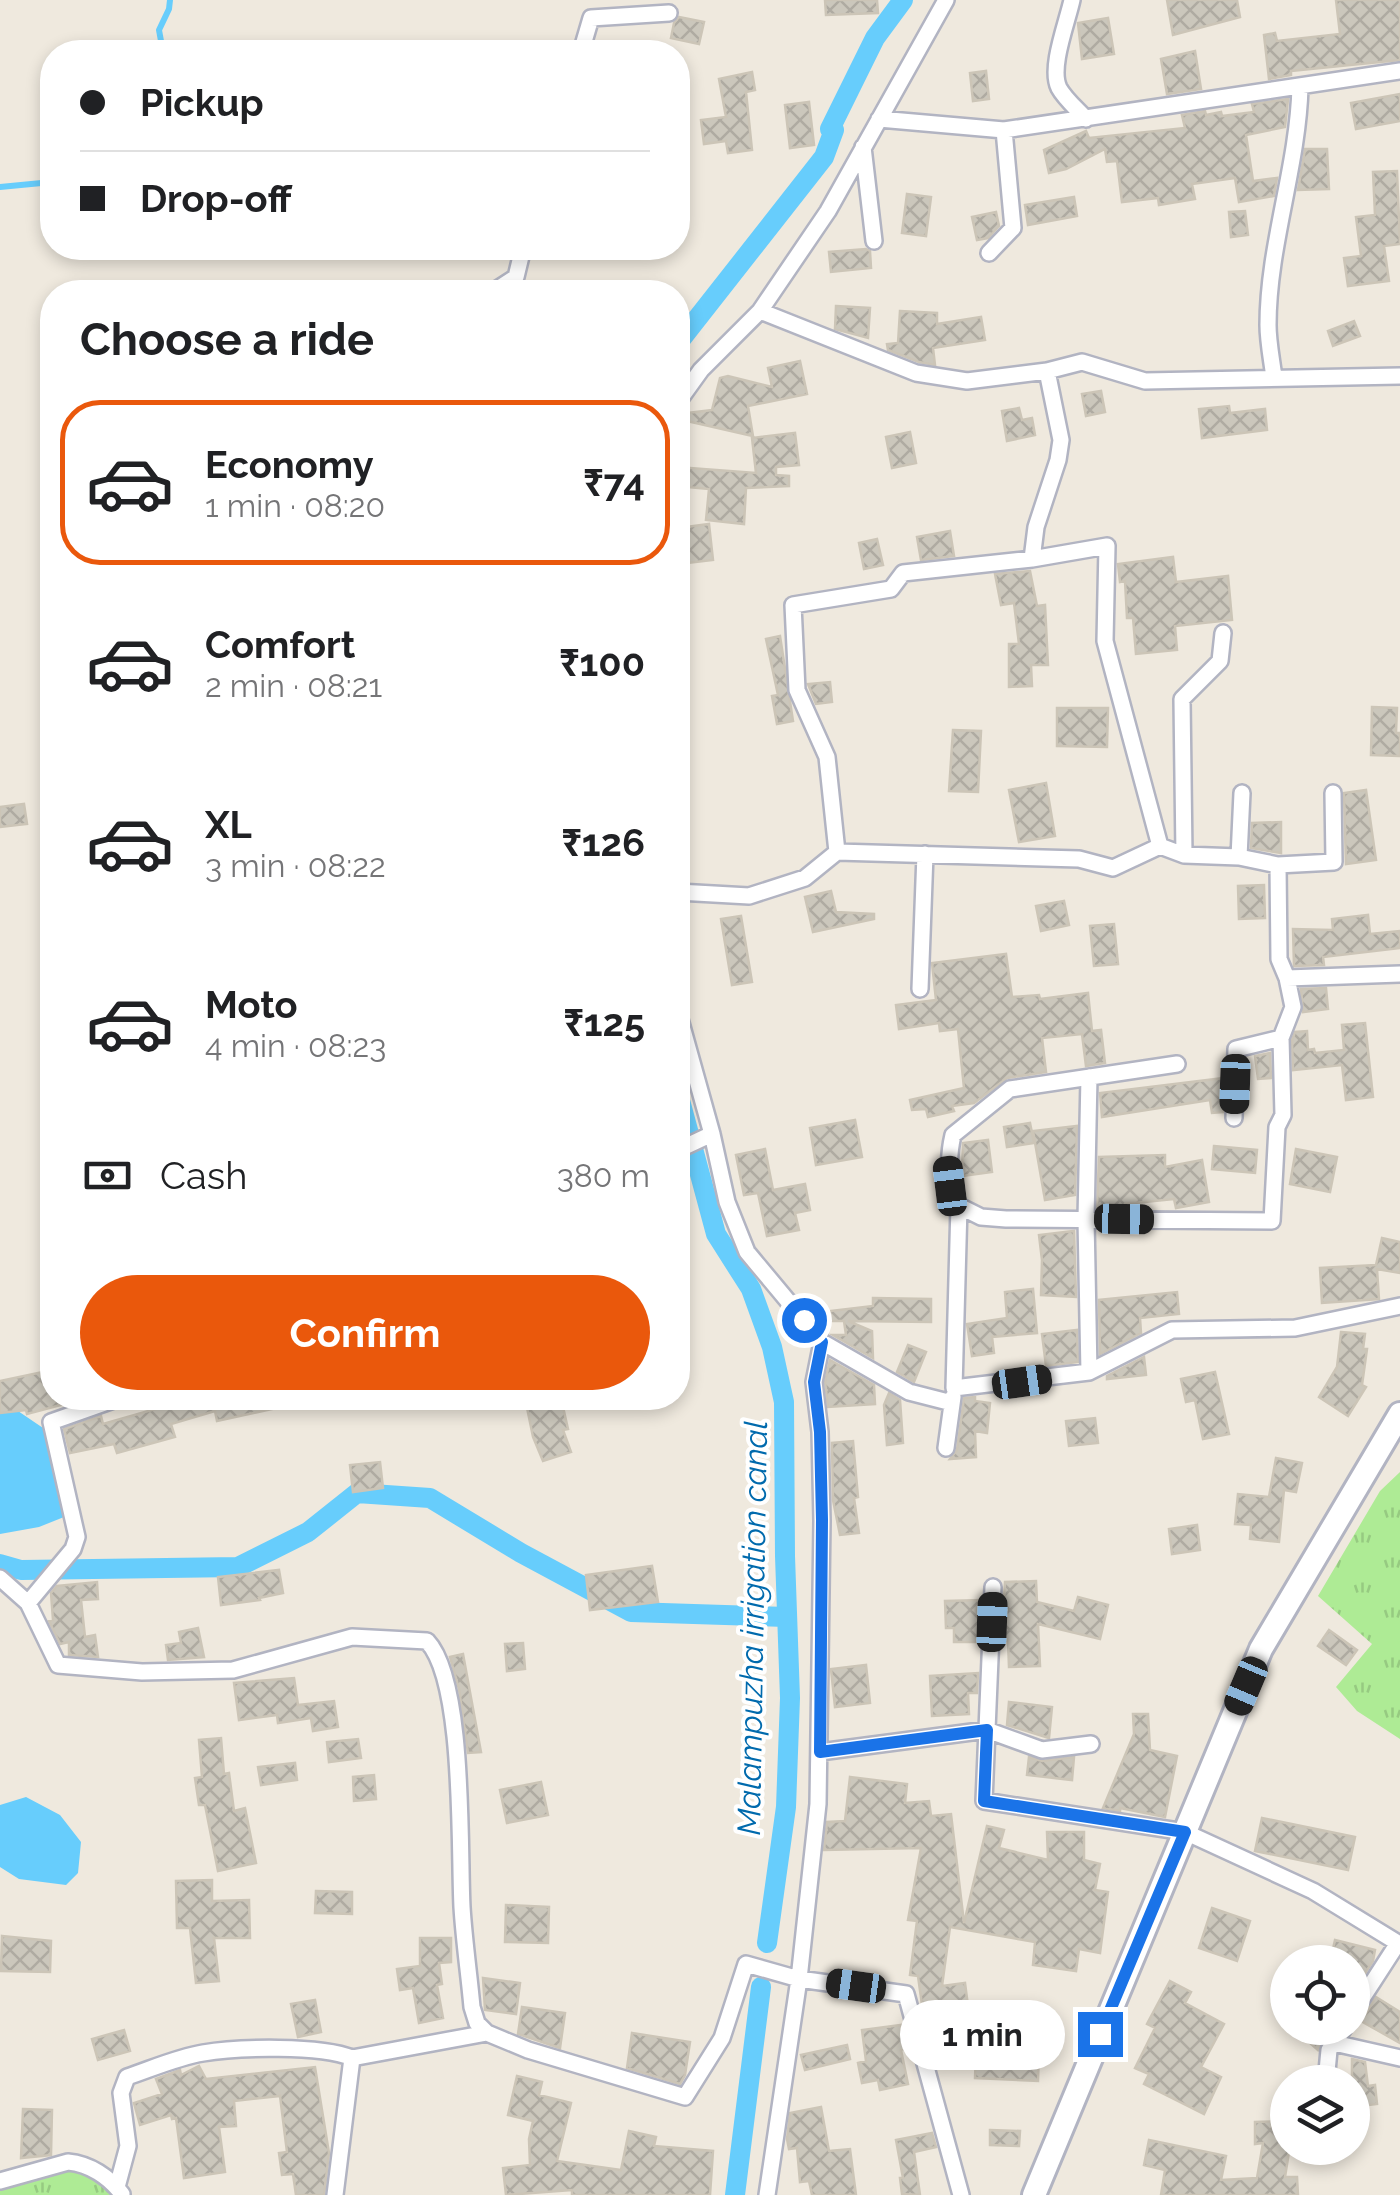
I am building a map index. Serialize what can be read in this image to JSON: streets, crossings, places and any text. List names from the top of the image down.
{
  "water": ["Malampuzha irrigation canal"],
  "page": {
    "banner": ["Pickup", "Drop-off"],
    "heading": "Choose a ride",
    "list": [
      {
        "name": "Economy",
        "note": "1 min · 08:20",
        "value": "₹74"
      },
      {
        "name": "Comfort",
        "note": "2 min · 08:21",
        "value": "₹100"
      },
      {
        "name": "XL",
        "note": "3 min · 08:22",
        "value": "₹126"
      },
      {
        "name": "Moto",
        "note": "4 min · 08:23",
        "value": "₹125"
      }
    ],
    "pay": ["Cash", "380 m"],
    "buttons": "Confirm",
    "bubble": "1 min"
  }
}
